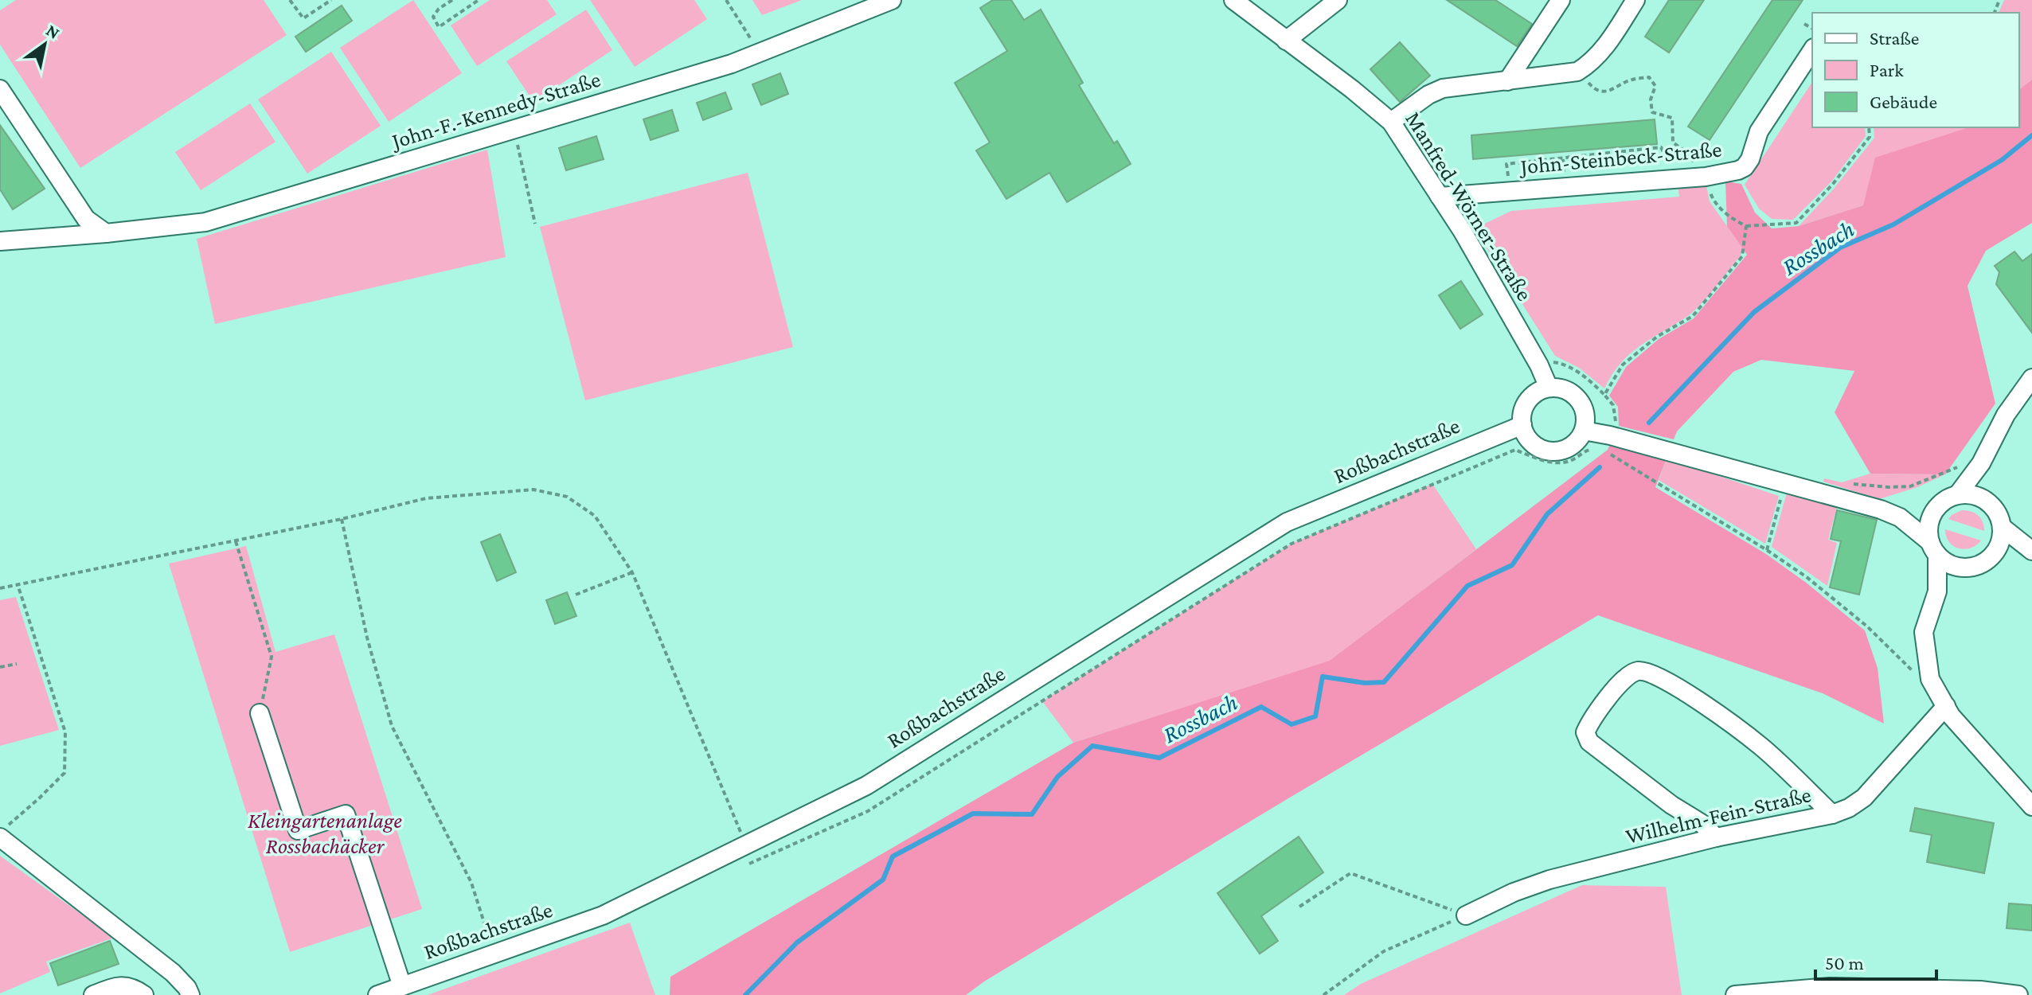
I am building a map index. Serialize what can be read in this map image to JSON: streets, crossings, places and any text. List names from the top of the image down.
{
  "streets": {
    "street": [
      "John-F.-Kennedy-Straße",
      "John-Steinbeck-Straße",
      "Manfred-Wörner-Straße",
      "Roßbachstraße",
      "Wilhelm-Fein-Straße"
    ]
  },
  "crossings": [
    ["John-Steinbeck-Straße", "Manfred-Wörner-Straße"],
    ["Manfred-Wörner-Straße", "Roßbachstraße"]
  ],
  "water": ["Rossbach"],
  "parks": ["Kleingartenanlage Rossbachäcker"],
  "legend": ["Straße", "Park", "Gebäude"],
  "scale_bar": "50 m",
  "north": "top right"
}
